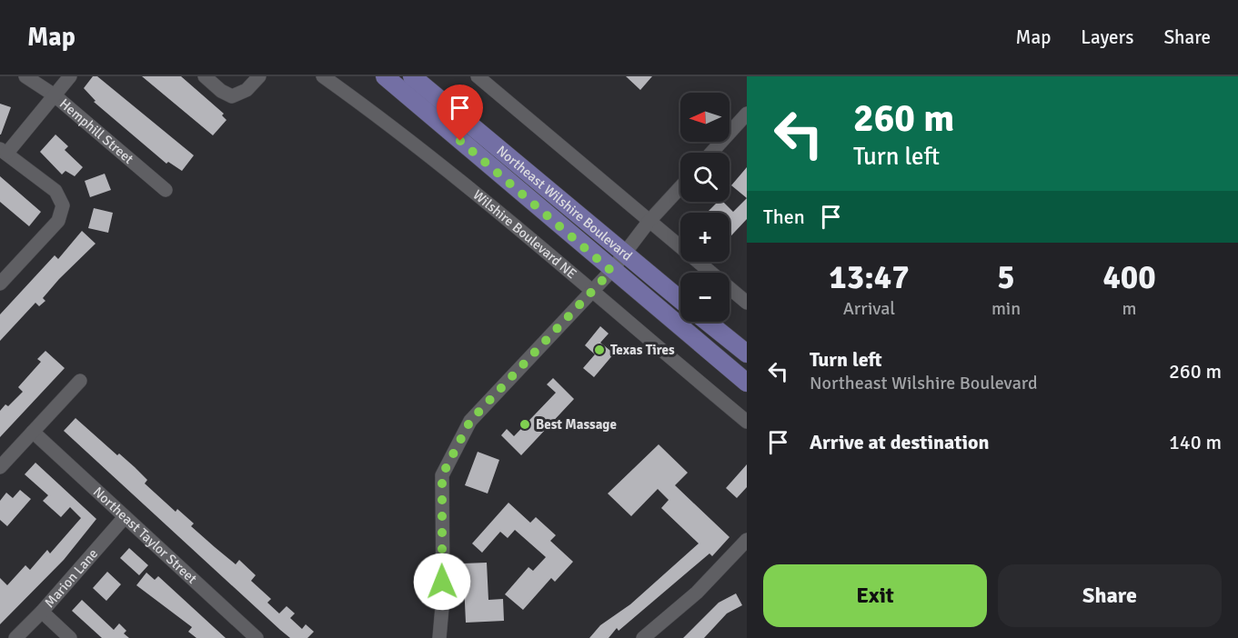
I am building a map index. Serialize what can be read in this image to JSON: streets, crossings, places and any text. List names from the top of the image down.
{
  "streets": {
    "main road": ["Northeast Wilshire Boulevard"],
    "street": [
      "Hemphill Street",
      "Wilshire Boulevard NE",
      "Northeast Taylor Street",
      "Marion Lane"
    ]
  },
  "crossings": [
    ["Northeast Taylor Street", "Marion Lane"]
  ],
  "places": ["Texas Tires", "Best Massage"],
  "north": "left",
  "page": {
    "header": "Map",
    "nav": ["Map", "Layers", "Share"],
    "turn": ["260 m", "Turn left"],
    "map_buttons": ["+", "−"],
    "then": "Then",
    "eta": [
      "13:47",
      "Arrival",
      "5",
      "min",
      "400",
      "m"
    ],
    "list": [
      {
        "name": "Turn left",
        "note": "Northeast Wilshire Boulevard",
        "value": "260 m"
      },
      {
        "name": "Arrive at destination",
        "value": "140 m"
      }
    ],
    "buttons": ["Exit", "Share"]
  }
}
